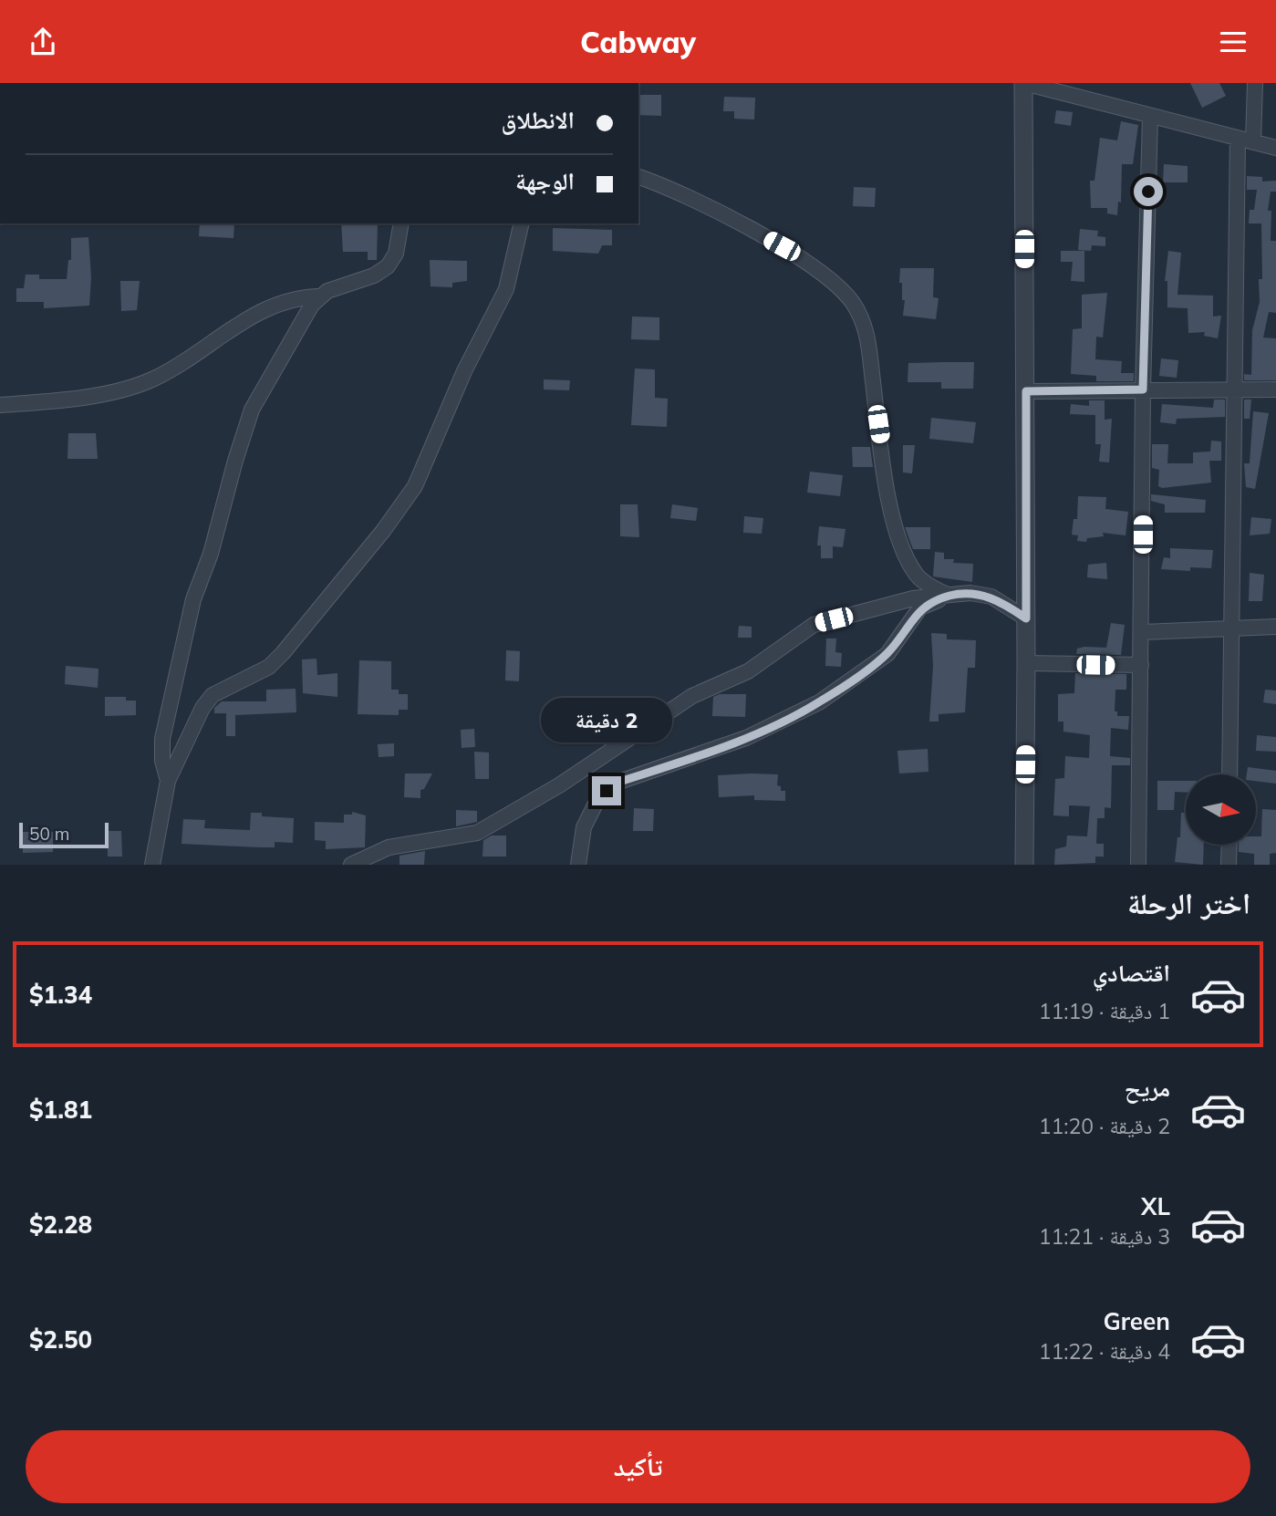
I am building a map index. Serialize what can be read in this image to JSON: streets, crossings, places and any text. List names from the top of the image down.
{
  "scale_bar": "50 m",
  "north": "right",
  "page": {
    "header": "Cabway",
    "banner": ["الانطلاق", "الوجهة"],
    "bubble": "2 دقيقة",
    "scale": "50 m",
    "heading": "اختر الرحلة",
    "list": [
      {
        "name": "اقتصادي",
        "note": "1 دقيقة · 11:19",
        "value": "$1.34"
      },
      {
        "name": "مريح",
        "note": "2 دقيقة · 11:20",
        "value": "$1.81"
      },
      {
        "name": "XL",
        "note": "3 دقيقة · 11:21",
        "value": "$2.28"
      },
      {
        "name": "Green",
        "note": "4 دقيقة · 11:22",
        "value": "$2.50"
      }
    ],
    "buttons": "تأكيد"
  }
}
